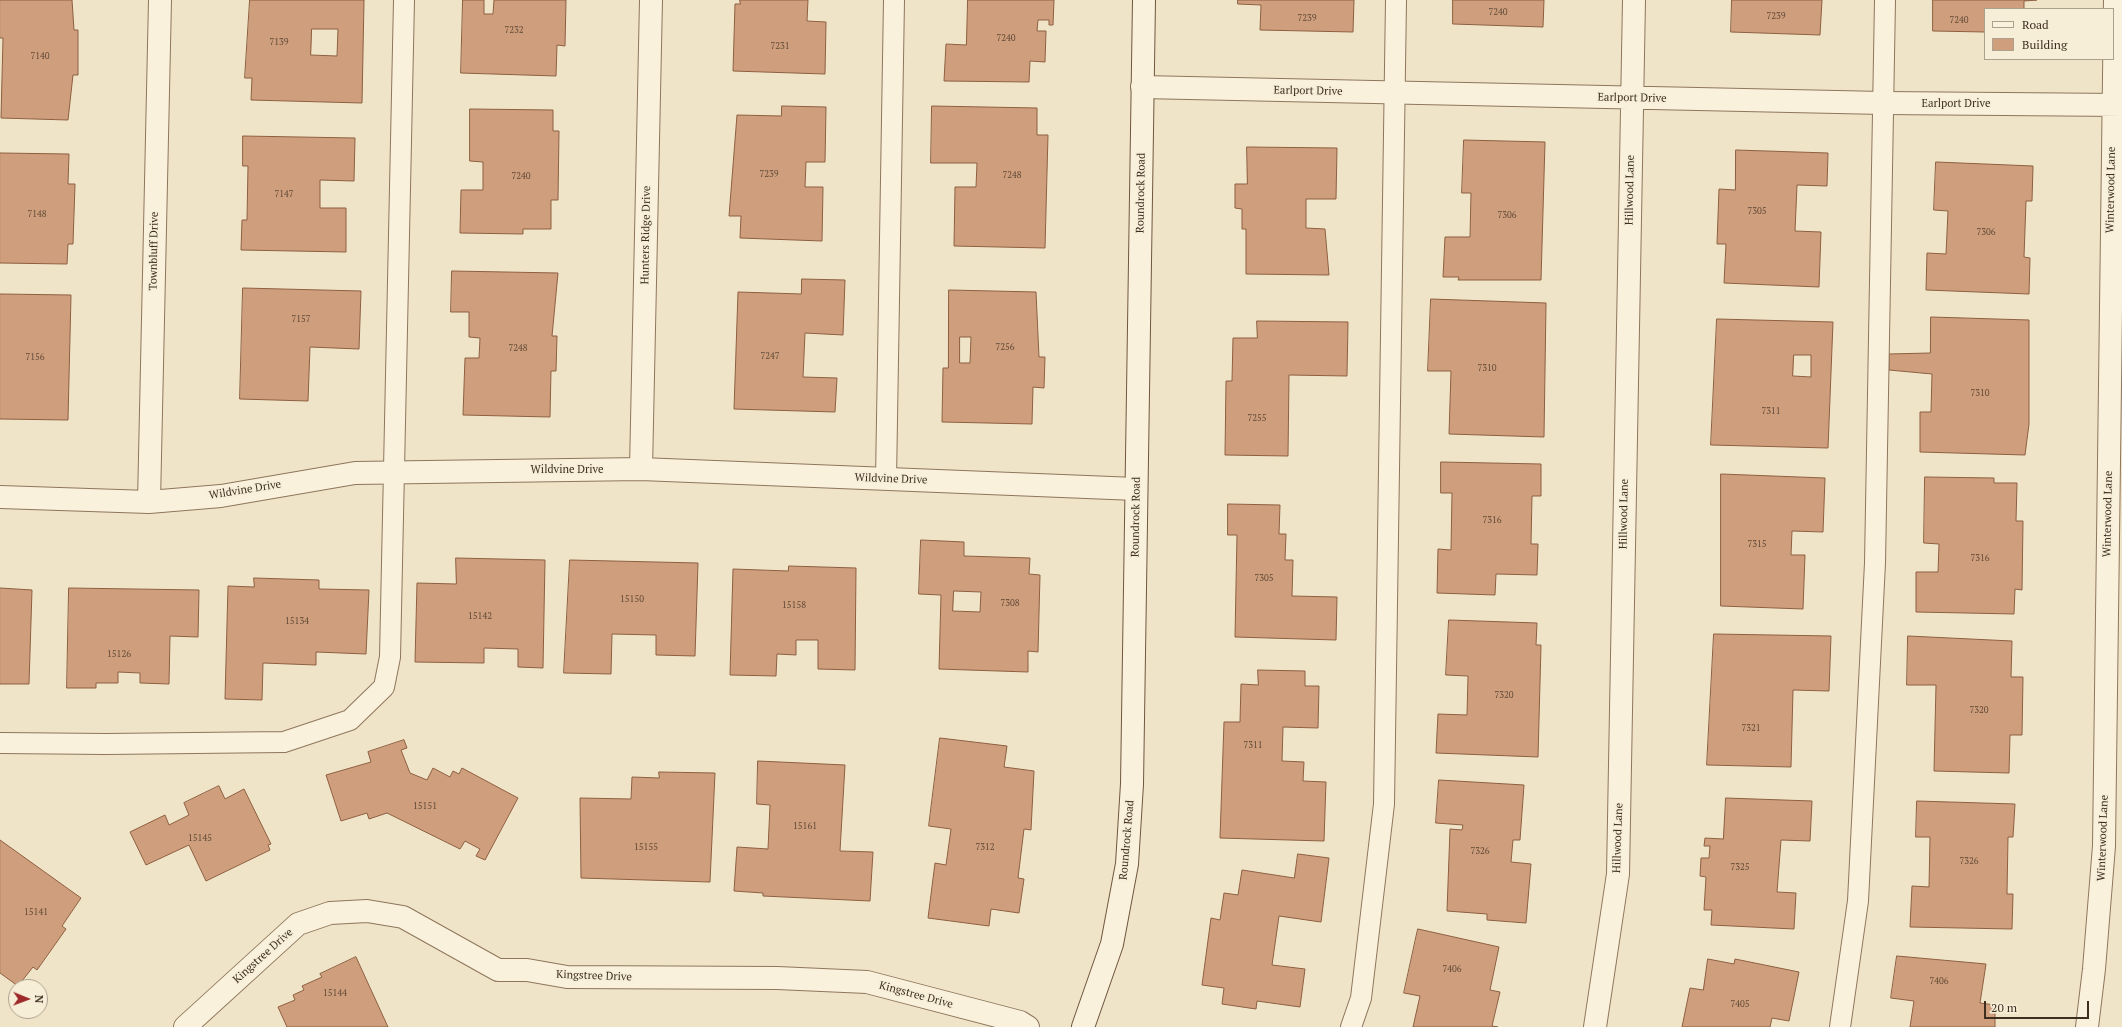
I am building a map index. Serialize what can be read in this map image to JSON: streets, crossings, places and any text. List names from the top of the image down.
{
  "streets": {
    "street": [
      "Earlport Drive",
      "Hillwood Lane",
      "Winterwood Lane",
      "Roundrock Road",
      "Hunters Ridge Drive",
      "Townbluff Drive",
      "Wildvine Drive",
      "Kingstree Drive"
    ]
  },
  "crossings": [
    ["Earlport Drive", "Hillwood Lane"],
    ["Earlport Drive", "Winterwood Lane"],
    ["Earlport Drive", "Roundrock Road"],
    ["Roundrock Road", "Wildvine Drive"],
    ["Hunters Ridge Drive", "Wildvine Drive"],
    ["Townbluff Drive", "Wildvine Drive"]
  ],
  "house_numbers": [
    "7240",
    "7239",
    "7239",
    "7240",
    "7232",
    "7240",
    "7139",
    "7231",
    "7140",
    "7239",
    "7248",
    "7240",
    "7147",
    "7305",
    "7148",
    "7306",
    "7306",
    "7157",
    "7256",
    "7248",
    "7247",
    "7156",
    "7310",
    "7310",
    "7311",
    "7255",
    "7316",
    "7315",
    "7316",
    "7305",
    "15150",
    "7308",
    "15158",
    "15142",
    "15134",
    "15126",
    "7320",
    "7320",
    "7321",
    "7311",
    "15151",
    "15161",
    "15145",
    "15155",
    "7312",
    "7326",
    "7326",
    "7325",
    "15141",
    "7406",
    "7406",
    "15144",
    "7405"
  ],
  "legend": ["Road", "Building"],
  "scale_bar": "20 m",
  "north": "right"
}
